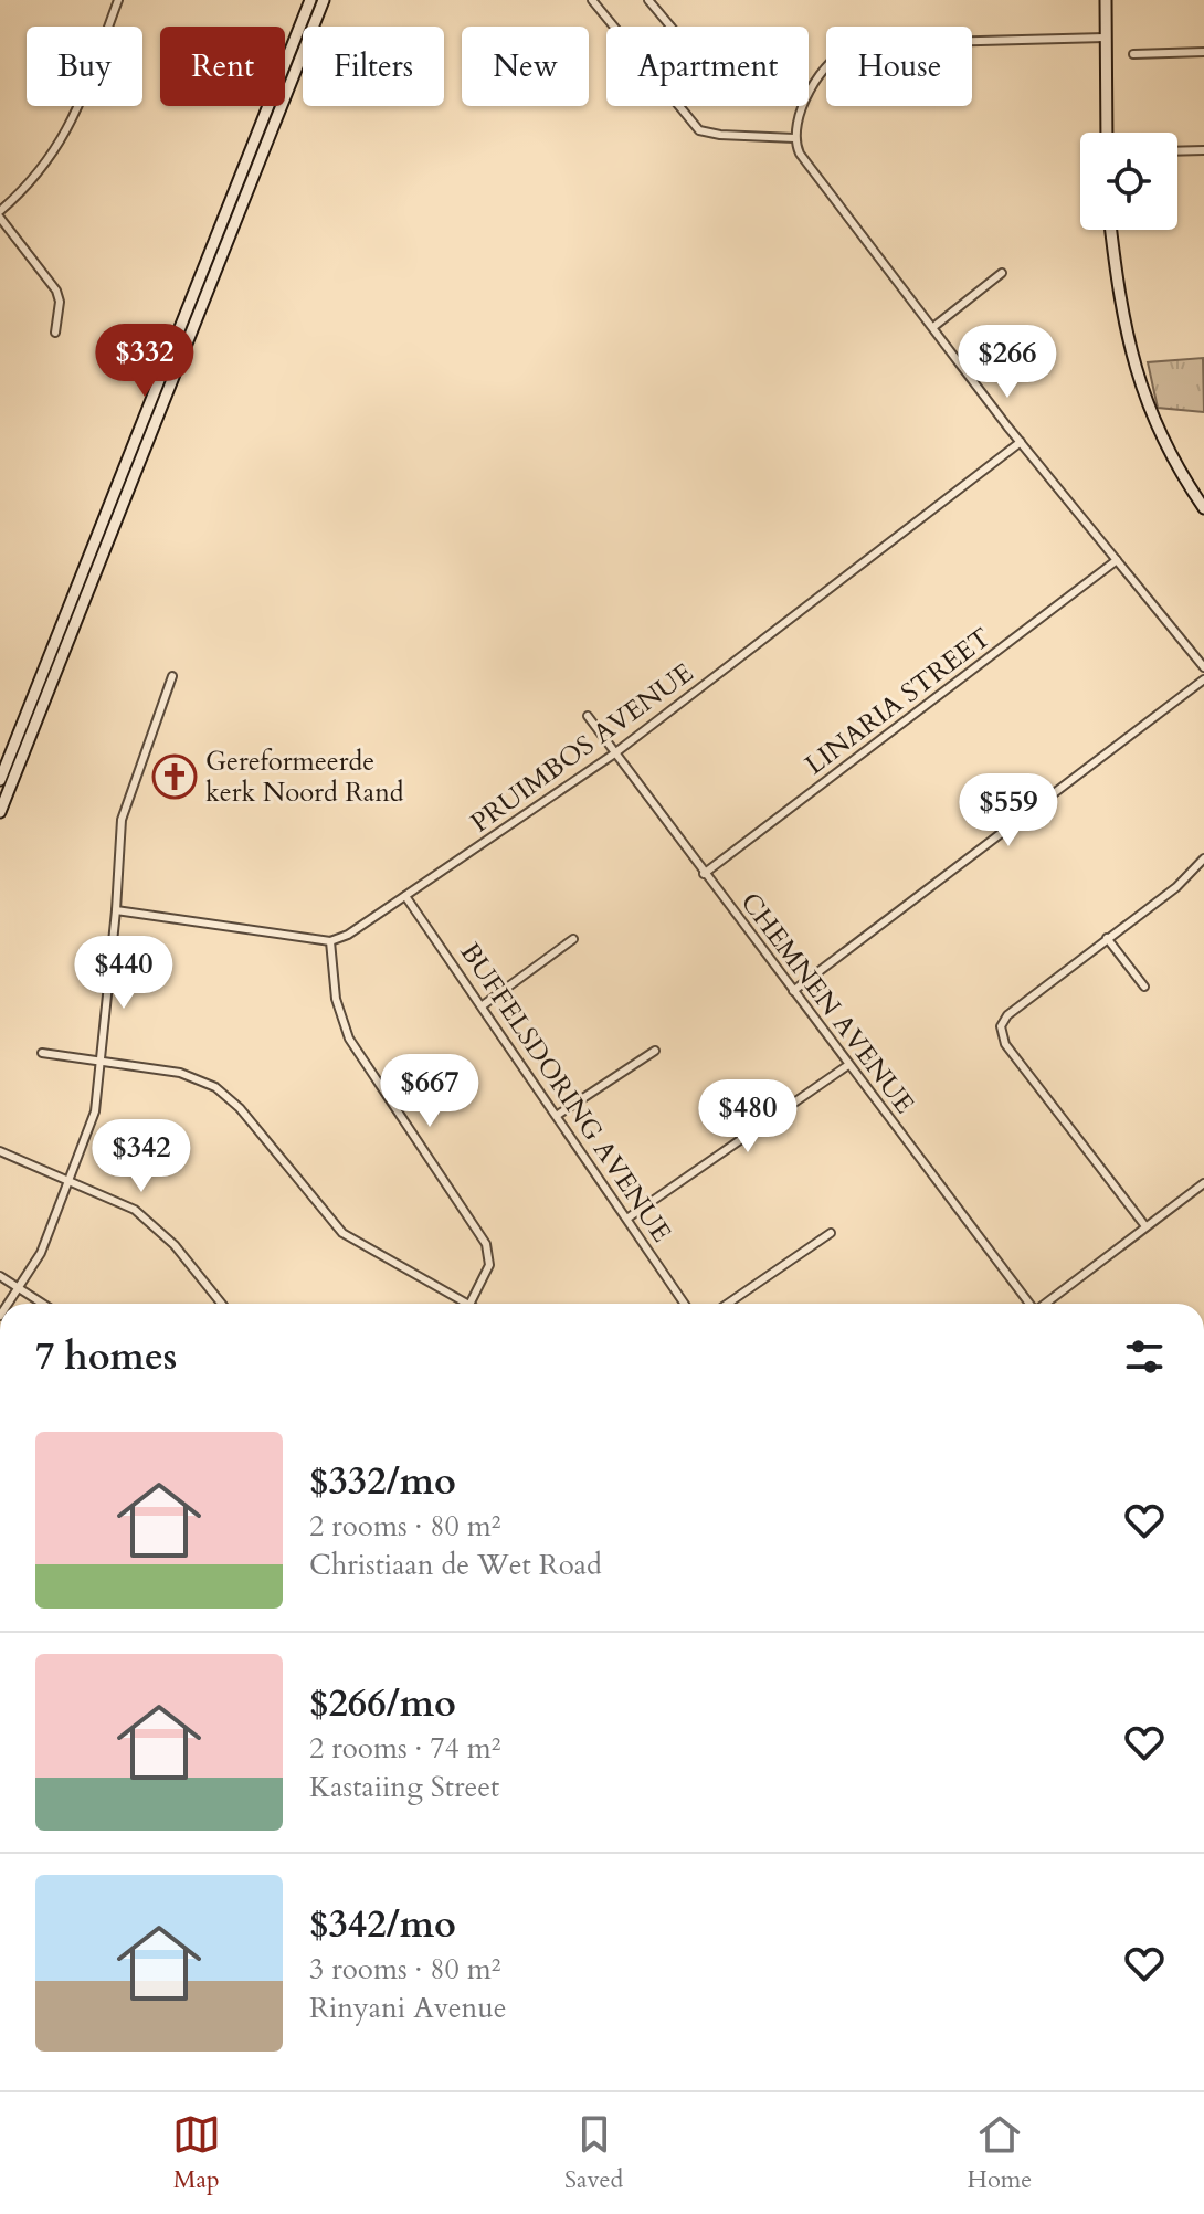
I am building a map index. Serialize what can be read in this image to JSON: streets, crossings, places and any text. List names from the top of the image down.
{
  "streets": {
    "street": [
      "LINARIA STREET",
      "PRUIMBOS AVENUE",
      "CHEMNEN AVENUE",
      "BUFFELSDORING AVENUE"
    ]
  },
  "crossings": [
    ["LINARIA STREET", "CHEMNEN AVENUE"],
    ["PRUIMBOS AVENUE", "CHEMNEN AVENUE"],
    ["PRUIMBOS AVENUE", "BUFFELSDORING AVENUE"]
  ],
  "places": {
    "church": ["Gereformeerde kerk Noord Rand"]
  },
  "page": {
    "chip": [
      "Buy",
      "Rent",
      "Filters",
      "New",
      "Apartment",
      "House"
    ],
    "price": [
      "$332",
      "$266",
      "$559",
      "$440",
      "$667",
      "$480",
      "$342"
    ],
    "heading": "7 homes",
    "list": [
      {
        "name": "$332/mo",
        "note": "2 rooms · 80 m² · Christiaan de Wet Road"
      },
      {
        "name": "$266/mo",
        "note": "2 rooms · 74 m² · Kastaiing Street"
      },
      {
        "name": "$342/mo",
        "note": "3 rooms · 80 m² · Rinyani Avenue"
      }
    ],
    "tabs": ["Map", "Saved", "Home"]
  }
}
